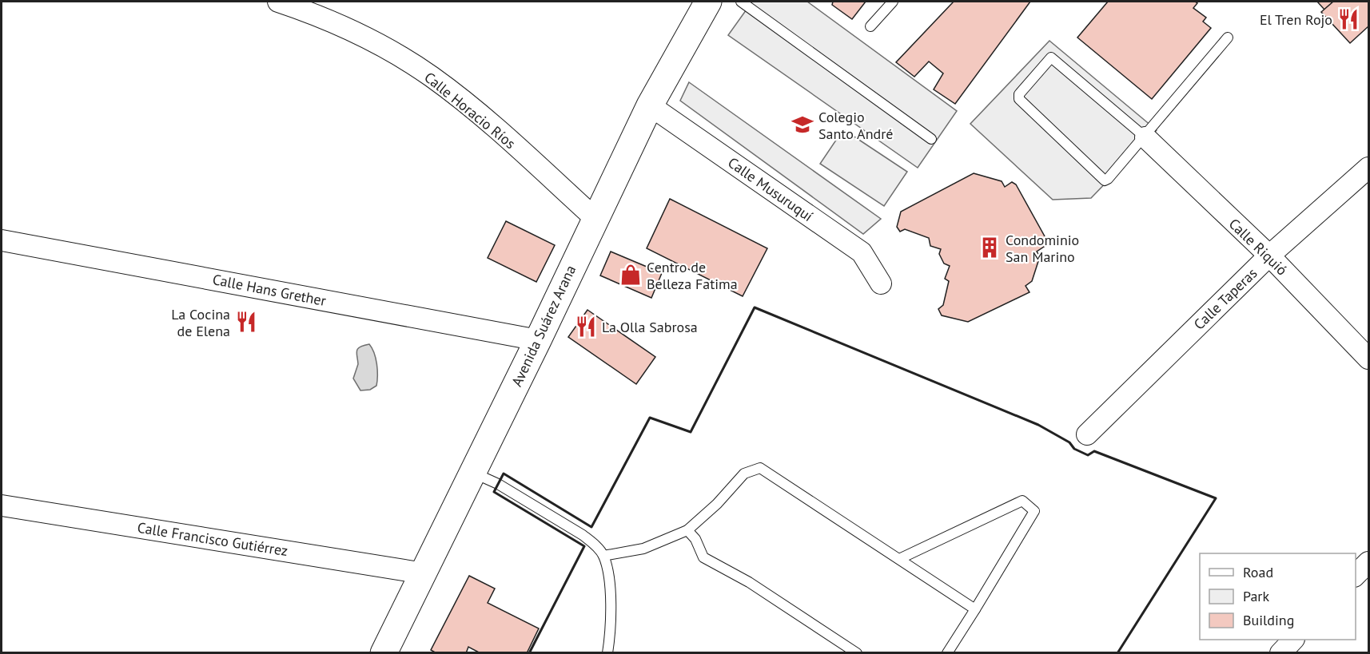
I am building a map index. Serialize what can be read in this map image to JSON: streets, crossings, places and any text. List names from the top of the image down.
{
  "streets": {
    "main road": ["Avenida Suárez Arana"],
    "street": [
      "Calle Horacio Ríos",
      "Calle Musuruquí",
      "Calle Riquió",
      "Calle Hans Grether",
      "Calle Taperas",
      "Calle Francisco Gutiérrez"
    ]
  },
  "crossings": [
    ["Calle Horacio Ríos", "Avenida Suárez Arana"],
    ["Calle Musuruquí", "Avenida Suárez Arana"],
    ["Calle Riquió", "Calle Taperas"],
    ["Calle Hans Grether", "Avenida Suárez Arana"],
    ["Avenida Suárez Arana", "Calle Francisco Gutiérrez"]
  ],
  "places": {
    "restaurant": ["El Tren Rojo", "La Cocina de Elena", "La Olla Sabrosa"],
    "school or university": ["Colegio Santo André"],
    "building": ["Condominio San Marino"],
    "shop": ["Centro de Belleza Fatima"]
  },
  "legend": ["Road", "Park", "Building"]
}
